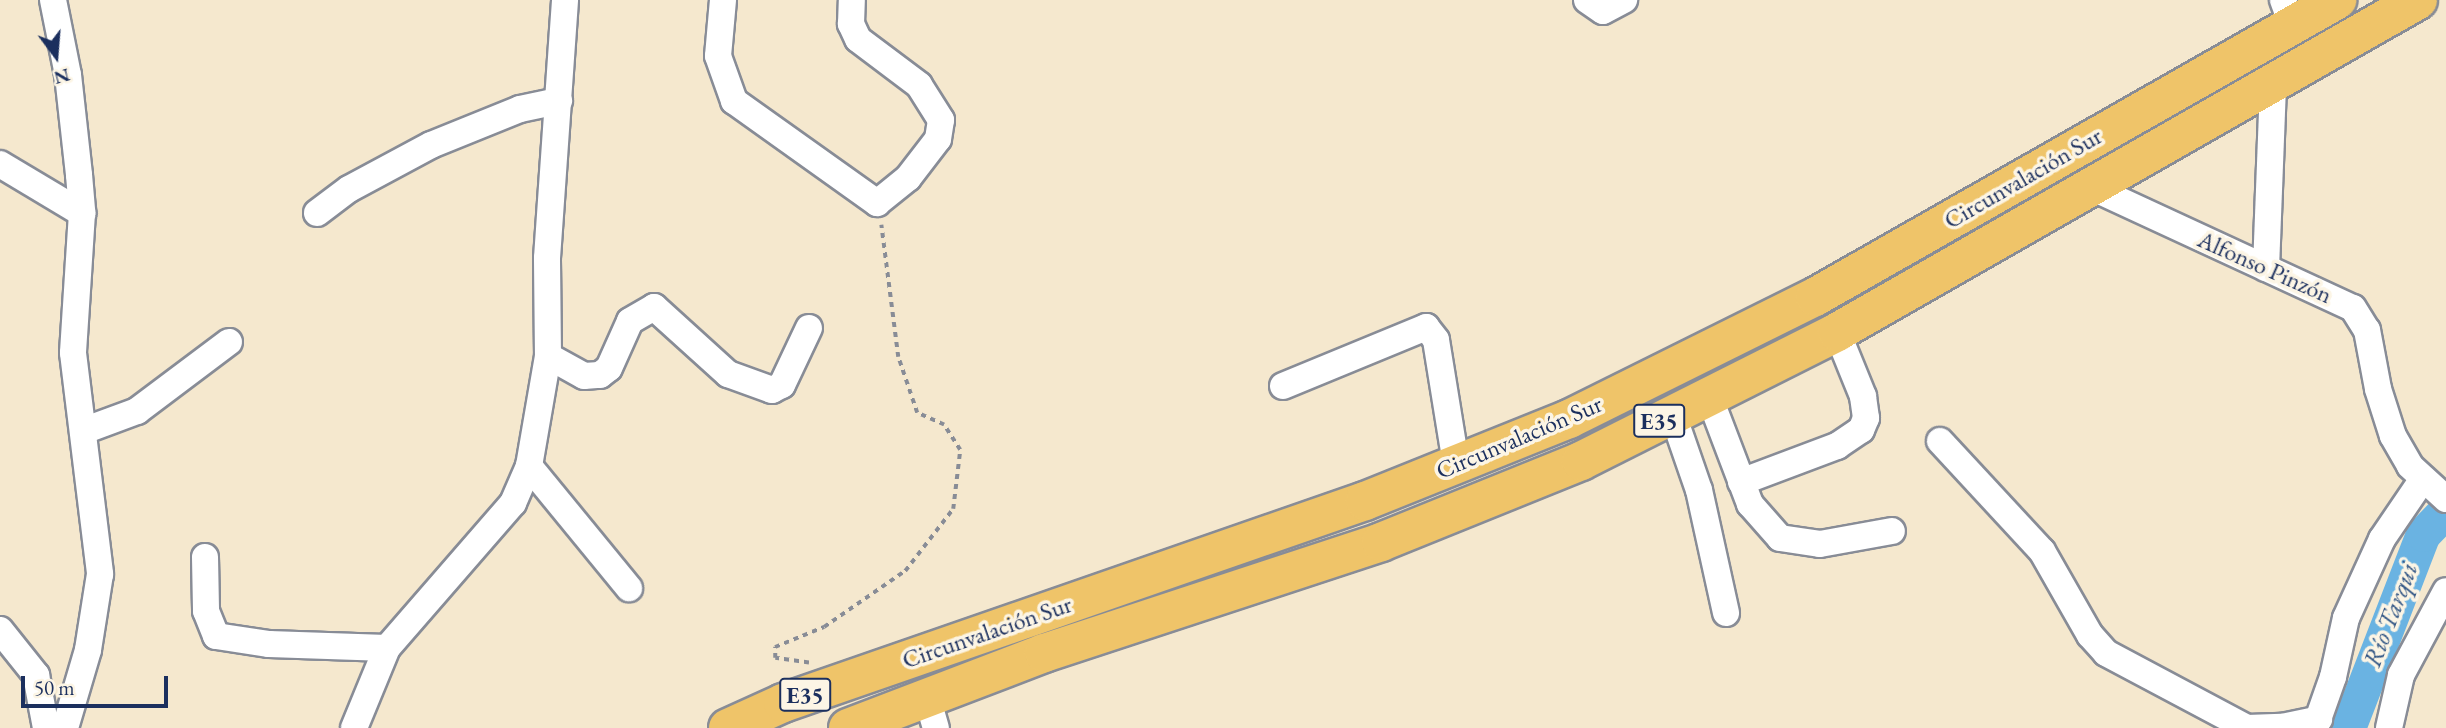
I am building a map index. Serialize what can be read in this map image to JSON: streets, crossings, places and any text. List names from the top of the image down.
{
  "streets": {
    "highway": ["Circunvalación Sur", "E35"],
    "street": ["Alfonso Pinzón"]
  },
  "crossings": [
    ["Circunvalación Sur", "Alfonso Pinzón"]
  ],
  "water": ["Río Tarqui"],
  "scale_bar": "50 m",
  "north": "bottom"
}
